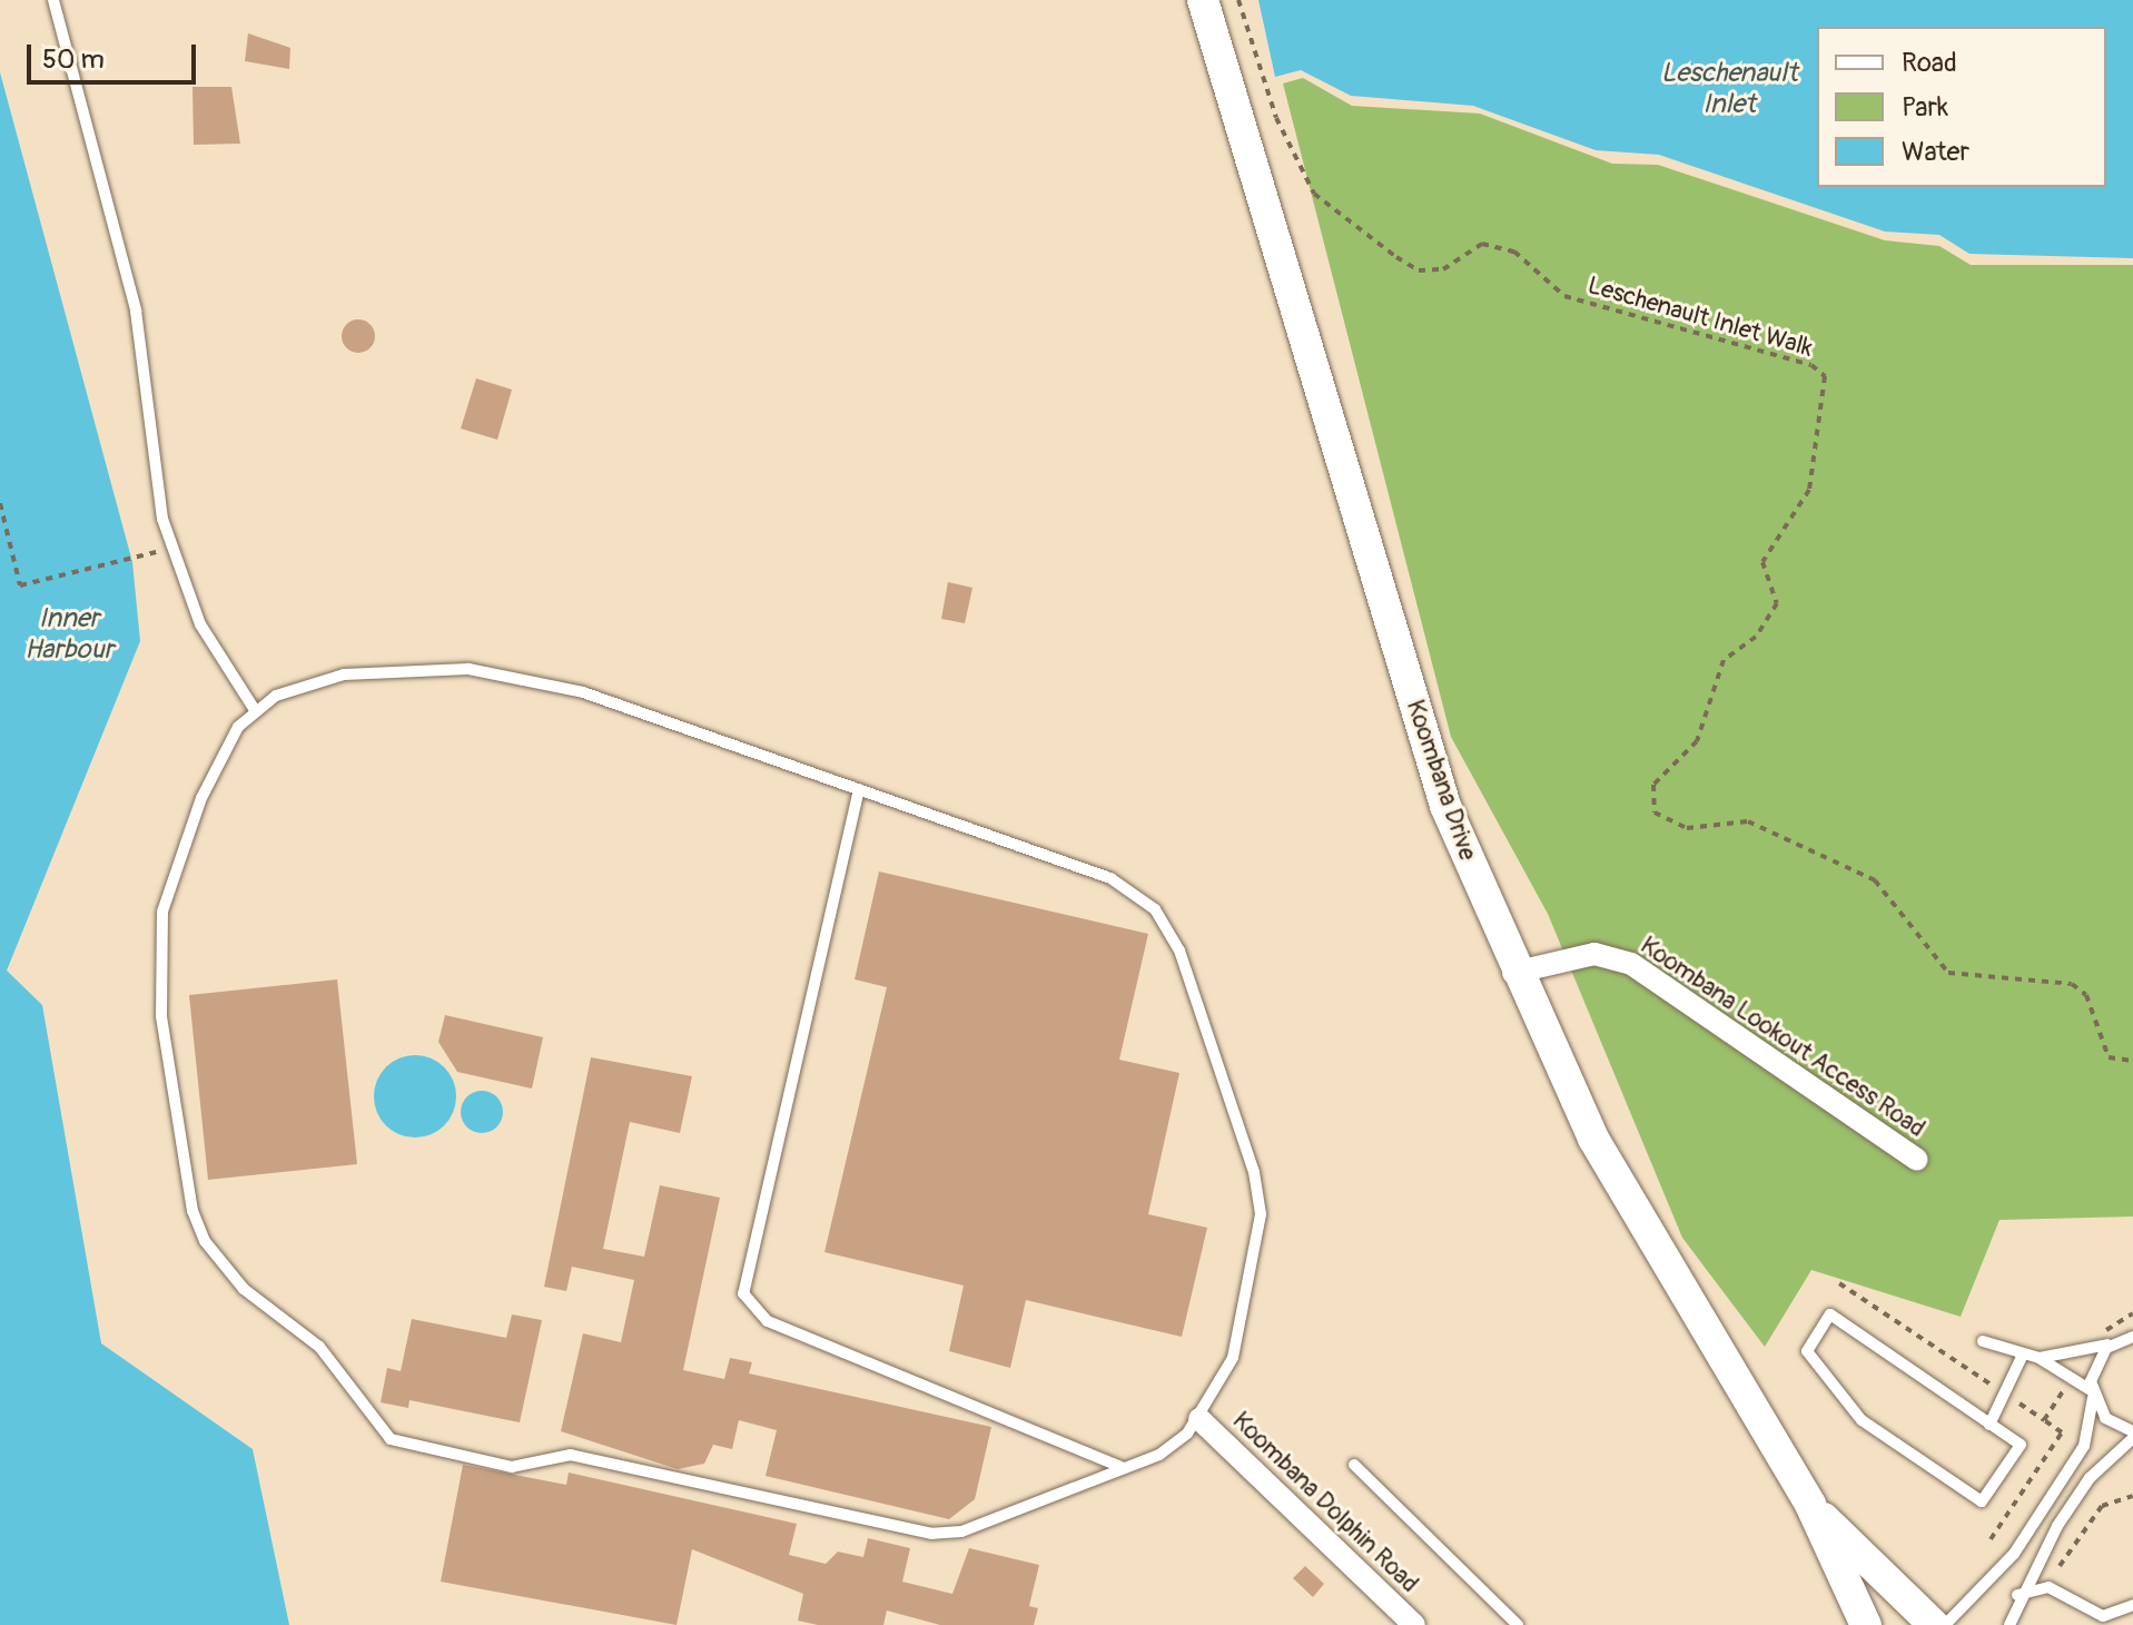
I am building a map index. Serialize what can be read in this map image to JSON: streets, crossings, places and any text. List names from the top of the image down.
{
  "streets": {
    "main road": ["Koombana Drive"],
    "street": ["Koombana Lookout Access Road", "Koombana Dolphin Road"],
    "path": ["Leschenault Inlet Walk"]
  },
  "crossings": [
    ["Koombana Drive", "Koombana Lookout Access Road"]
  ],
  "water": ["Leschenault Inlet", "Inner Harbour"],
  "legend": ["Road", "Park", "Water"],
  "scale_bar": "50 m"
}
